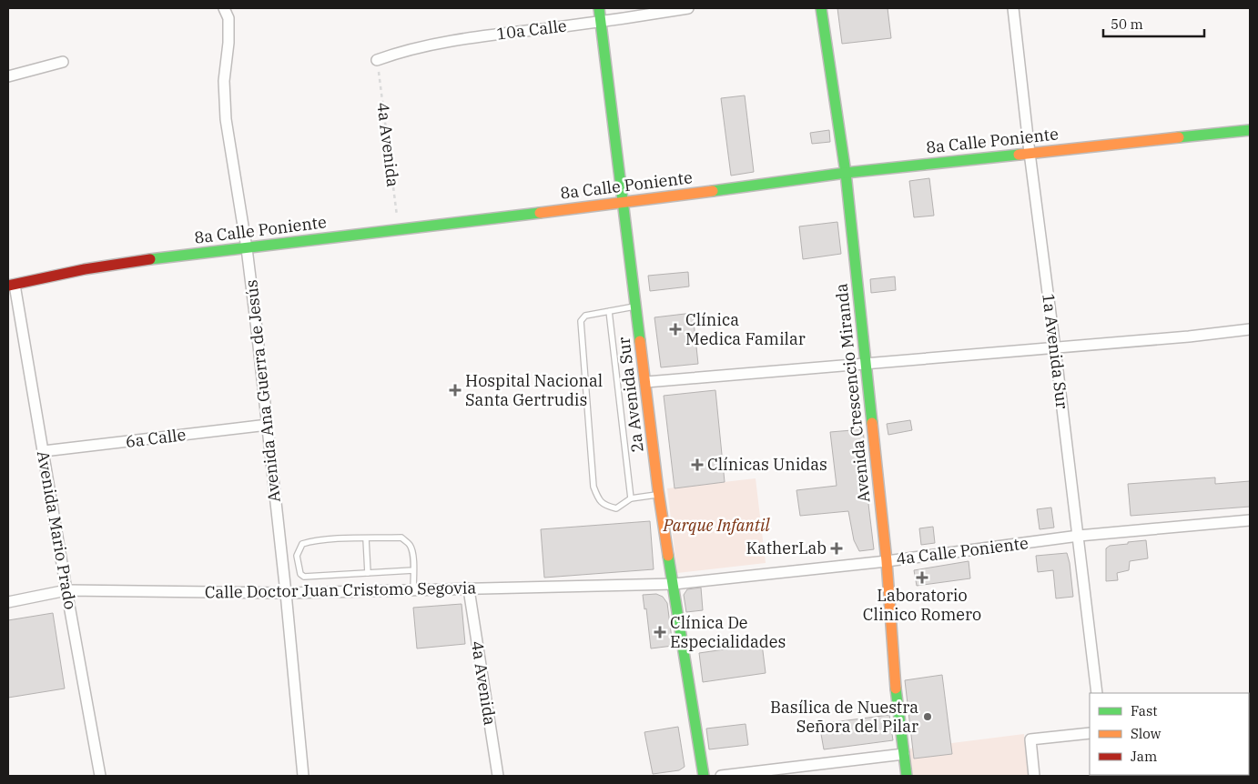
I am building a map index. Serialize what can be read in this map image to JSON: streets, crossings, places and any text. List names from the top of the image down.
{
  "streets": {
    "main road": ["8a Calle Poniente", "Avenida Crescencio Miranda", "2a Avenida Sur"],
    "street": [
      "10a Calle",
      "4a Avenida",
      "1a Avenida Sur",
      "Avenida Ana Guerra de Jesús",
      "6a Calle",
      "Avenida Mario Prado",
      "4a Calle Poniente",
      "Calle Doctor Juan Cristomo Segovia"
    ]
  },
  "crossings": [
    ["10a Calle", "4a Avenida"],
    ["10a Calle", "2a Avenida Sur"],
    ["8a Calle Poniente", "4a Avenida"],
    ["8a Calle Poniente", "1a Avenida Sur"],
    ["8a Calle Poniente", "Avenida Ana Guerra de Jesús"],
    ["8a Calle Poniente", "Avenida Crescencio Miranda"],
    ["8a Calle Poniente", "2a Avenida Sur"],
    ["8a Calle Poniente", "Avenida Mario Prado"],
    ["4a Avenida", "Calle Doctor Juan Cristomo Segovia"],
    ["1a Avenida Sur", "4a Calle Poniente"],
    ["Avenida Ana Guerra de Jesús", "6a Calle"],
    ["Avenida Ana Guerra de Jesús", "Calle Doctor Juan Cristomo Segovia"],
    ["Avenida Crescencio Miranda", "4a Calle Poniente"],
    ["2a Avenida Sur", "4a Calle Poniente"],
    ["2a Avenida Sur", "Calle Doctor Juan Cristomo Segovia"],
    ["6a Calle", "Avenida Mario Prado"],
    ["Avenida Mario Prado", "Calle Doctor Juan Cristomo Segovia"],
    ["4a Calle Poniente", "Calle Doctor Juan Cristomo Segovia"]
  ],
  "parks": ["Parque Infantil"],
  "places": {
    "health": [
      "Clínica Medica Familar",
      "Hospital Nacional Santa Gertrudis",
      "Clínicas Unidas",
      "KatherLab",
      "Laboratorio Clinico Romero",
      "Clínica De Especialidades"
    ],
    "other": ["Basílica de Nuestra Señora del Pilar"]
  },
  "legend": ["Fast", "Slow", "Jam"],
  "scale_bar": "50 m"
}
